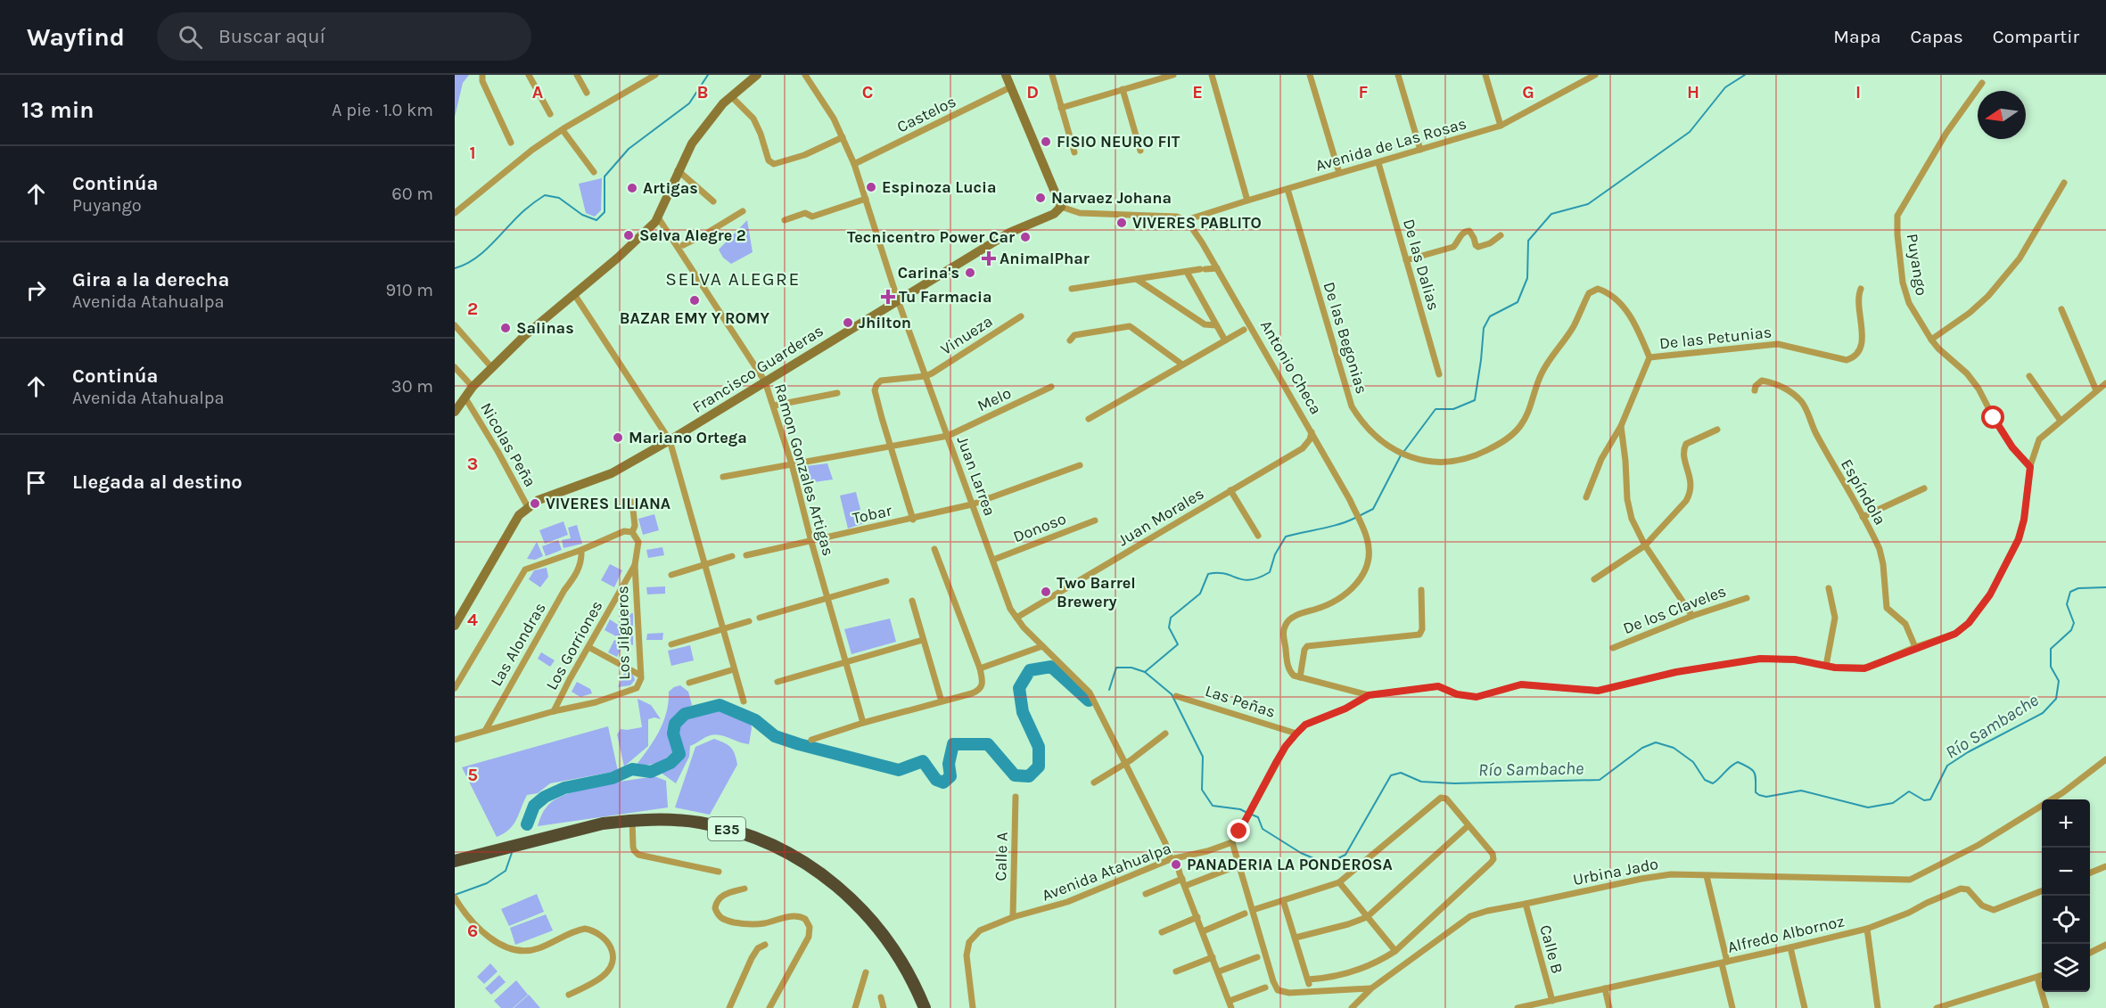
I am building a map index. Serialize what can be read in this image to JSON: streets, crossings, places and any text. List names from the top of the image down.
{
  "streets": {
    "highway": ["E35"],
    "street": [
      "Castelos",
      "Avenida de Las Rosas",
      "De las Dalias",
      "Puyango",
      "Vinueza",
      "De las Begonias",
      "De las Petunias",
      "Antonio Checa",
      "Francisco Guarderas",
      "Melo",
      "Nicolas Peña",
      "Ramon Gonzales Artigas",
      "Juan Larrea",
      "Espíndola",
      "Tobar",
      "Juan Morales",
      "Donoso",
      "De los Claveles",
      "Los Jilgueros",
      "Las Alondras",
      "Los Gorriones",
      "Las Peñas",
      "Calle A",
      "Avenida Atahualpa",
      "Urbina Jado",
      "Alfredo Albornoz",
      "Calle B"
    ]
  },
  "crossings": [
    ["Castelos", "Juan Larrea"],
    ["Avenida de Las Rosas", "De las Dalias"],
    ["Avenida de Las Rosas", "De las Begonias"],
    ["Avenida de Las Rosas", "Antonio Checa"],
    ["Vinueza", "Juan Larrea"],
    ["De las Begonias", "De las Petunias"],
    ["Antonio Checa", "Juan Morales"],
    ["Francisco Guarderas", "Nicolas Peña"],
    ["Francisco Guarderas", "Ramon Gonzales Artigas"],
    ["Francisco Guarderas", "Juan Larrea"],
    ["Melo", "Ramon Gonzales Artigas"],
    ["Melo", "Juan Larrea"],
    ["Ramon Gonzales Artigas", "Tobar"],
    ["Juan Larrea", "Tobar"],
    ["Juan Larrea", "Juan Morales"],
    ["Juan Larrea", "Donoso"],
    ["Juan Larrea", "Avenida Atahualpa"],
    ["Los Jilgueros", "Las Alondras"],
    ["Los Jilgueros", "Los Gorriones"],
    ["Calle A", "Avenida Atahualpa"],
    ["Urbina Jado", "Calle B"],
    ["Alfredo Albornoz", "Calle B"]
  ],
  "districts": ["SELVA ALEGRE"],
  "water": ["Río Sambache"],
  "places": {
    "other": [
      "FISIO NEURO FIT",
      "Espinoza Lucia",
      "Artigas",
      "Narvaez Johana",
      "VIVERES PABLITO",
      "Selva Alegre 2",
      "Tecnicentro Power Car",
      "Carina's",
      "BAZAR EMY Y ROMY",
      "Jhilton",
      "Salinas",
      "Mariano Ortega",
      "VIVERES LILIANA",
      "Two Barrel Brewery",
      "PANADERIA LA PONDEROSA"
    ],
    "health": ["AnimalPhar", "Tu Farmacia"]
  },
  "north": "left",
  "page": {
    "header": "Wayfind",
    "search": "Buscar aquí",
    "nav": ["Mapa", "Capas", "Compartir"],
    "heading": ["13 min", "A pie · 1.0 km"],
    "list": [
      ["Continúa", "Puyango", "60 m"],
      ["Gira a la derecha", "Avenida Atahualpa", "910 m"],
      ["Continúa", "Avenida Atahualpa", "30 m"],
      "Llegada al destino"
    ],
    "map_buttons": ["+", "−"]
  },
  "grid": {
    "columns": [
      "A",
      "B",
      "C",
      "D",
      "E",
      "F",
      "G",
      "H",
      "I"
    ],
    "rows": [
      "1",
      "2",
      "3",
      "4",
      "5",
      "6"
    ]
  }
}
